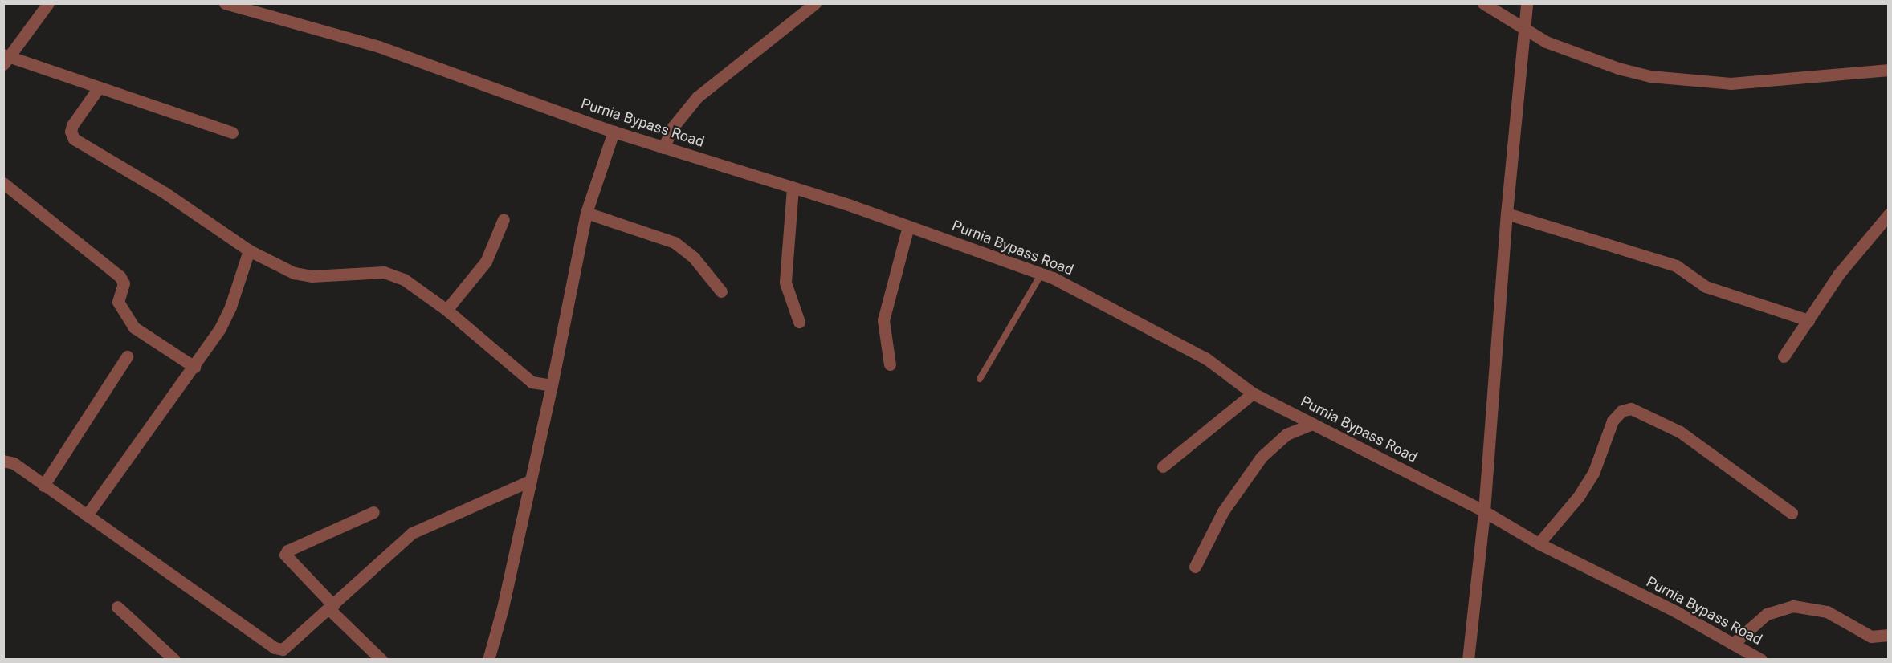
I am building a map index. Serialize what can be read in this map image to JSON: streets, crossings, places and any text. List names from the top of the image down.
{
  "streets": {
    "street": ["Purnia Bypass Road"]
  }
}
